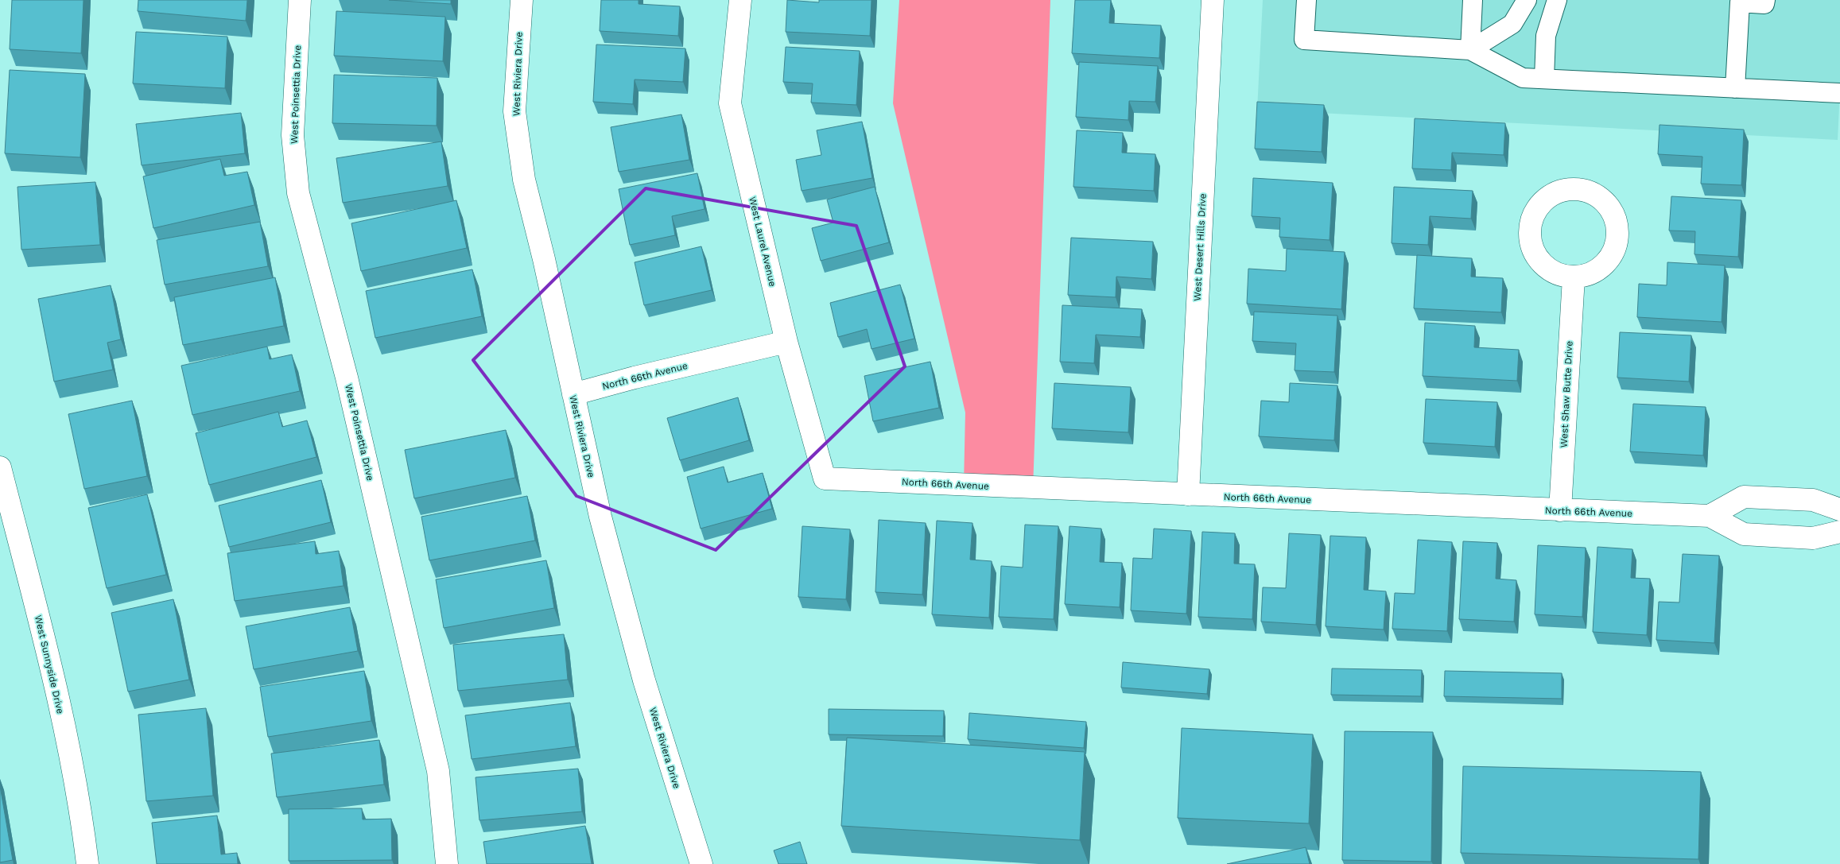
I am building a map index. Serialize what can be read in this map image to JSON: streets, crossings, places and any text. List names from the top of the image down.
{
  "streets": {
    "street": [
      "West Riviera Drive",
      "West Poinsettia Drive",
      "West Laurel Avenue",
      "West Desert Hills Drive",
      "North 66th Avenue",
      "West Shaw Butte Drive",
      "West Sunnyside Drive"
    ]
  },
  "crossings": [
    ["West Riviera Drive", "North 66th Avenue"],
    ["West Laurel Avenue", "North 66th Avenue"],
    ["West Desert Hills Drive", "North 66th Avenue"],
    ["North 66th Avenue", "West Shaw Butte Drive"]
  ]
}
